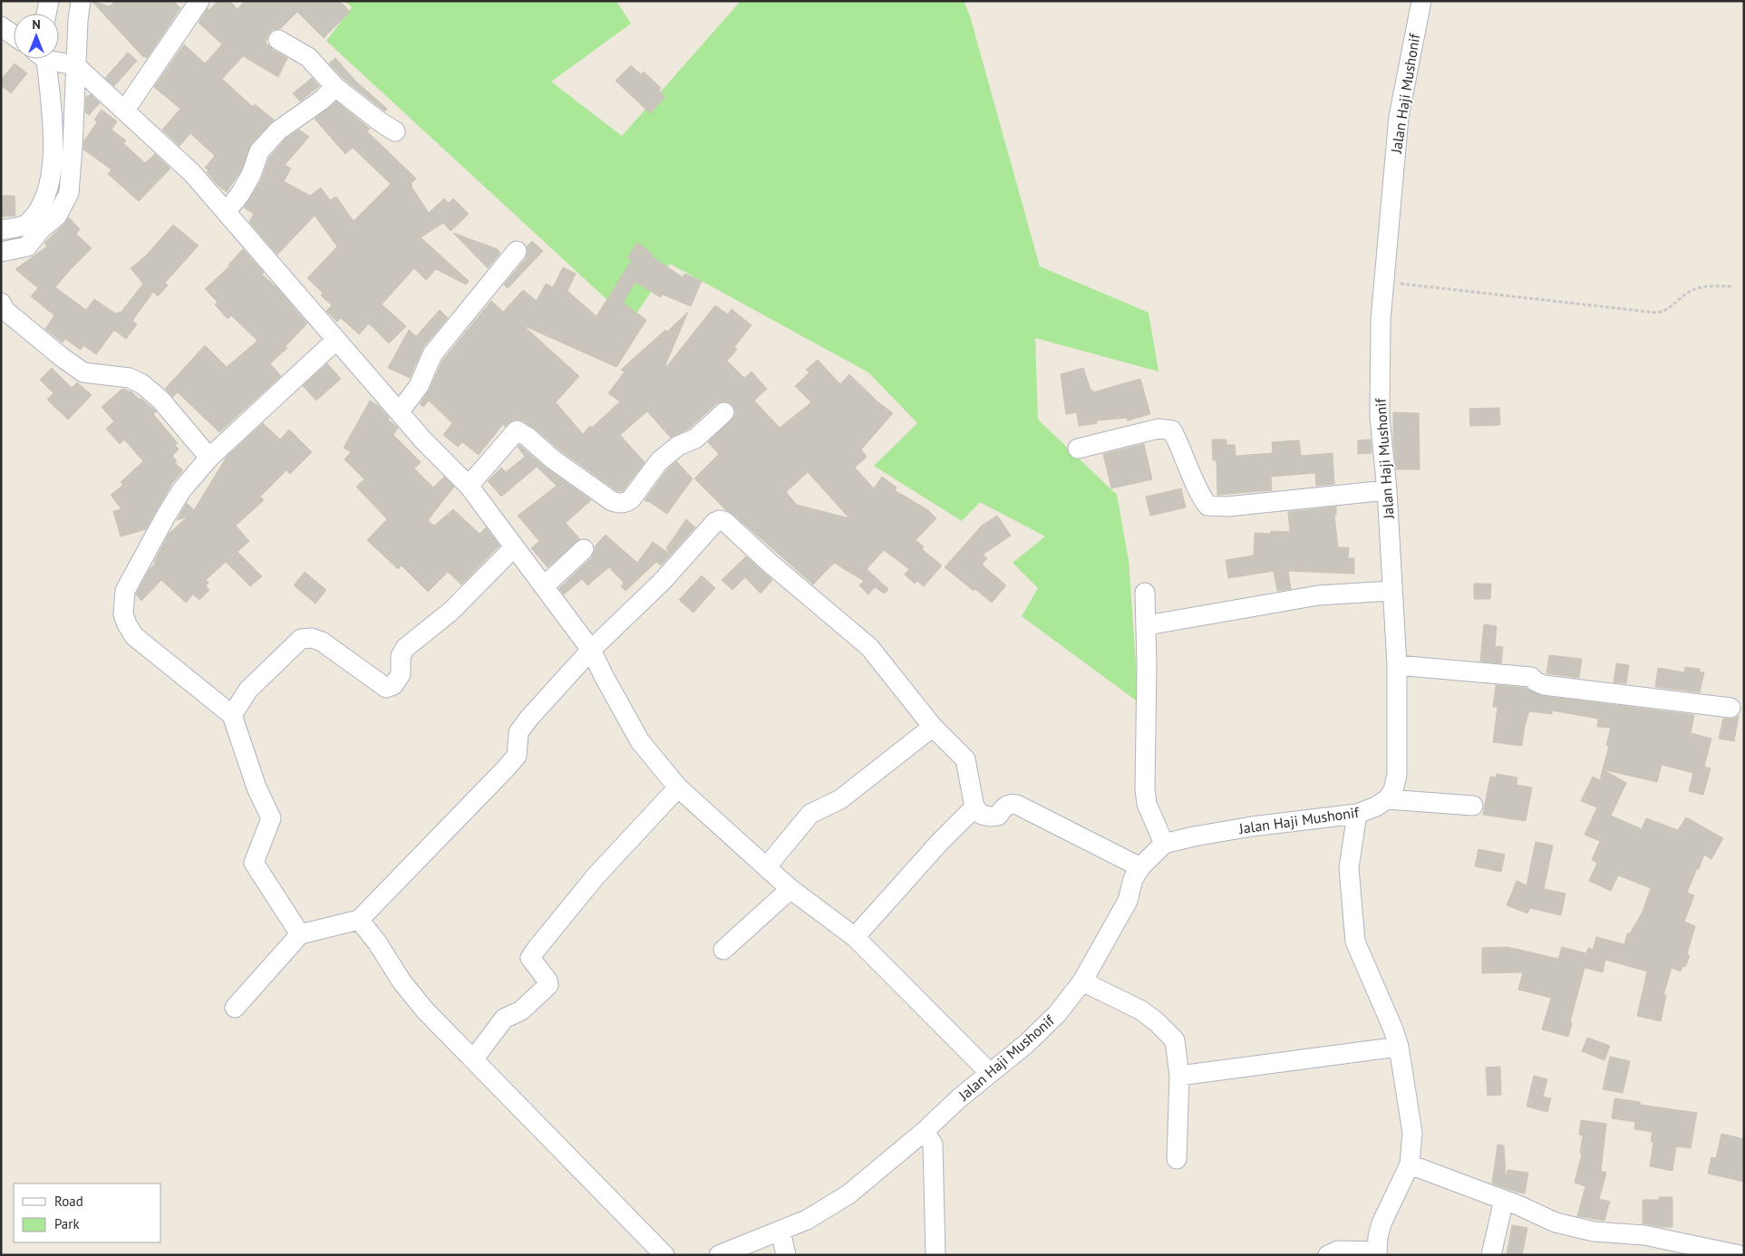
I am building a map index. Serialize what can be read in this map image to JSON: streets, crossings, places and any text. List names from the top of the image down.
{
  "streets": {
    "street": ["Jalan Haji Mushonif"]
  },
  "legend": ["Road", "Park"],
  "north": "top"
}
